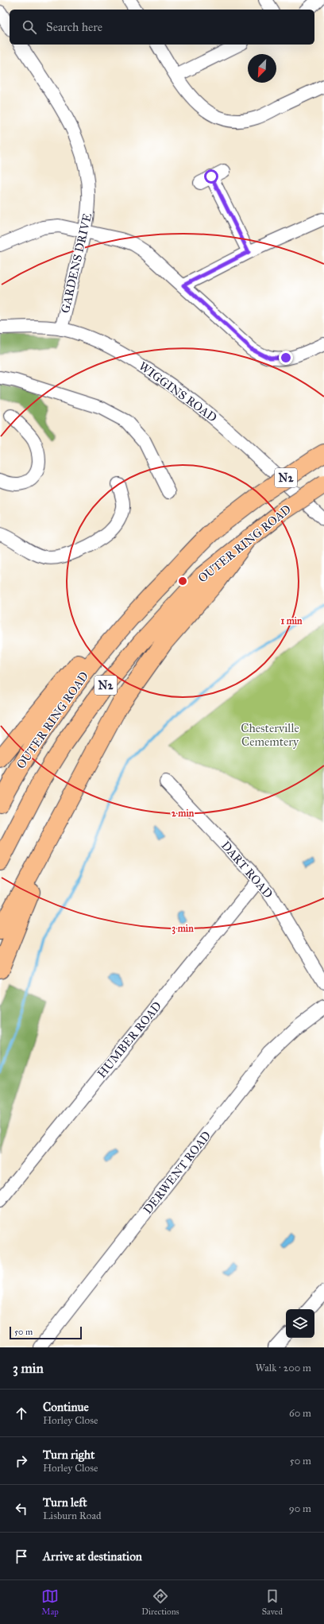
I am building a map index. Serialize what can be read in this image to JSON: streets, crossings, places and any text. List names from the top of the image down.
{
  "streets": {
    "highway": ["N2", "OUTER RING ROAD"],
    "street": [
      "GARDENS DRIVE",
      "WIGGINS ROAD",
      "DART ROAD",
      "HUMBER ROAD",
      "DERWENT ROAD"
    ]
  },
  "crossings": [
    ["GARDENS DRIVE", "WIGGINS ROAD"],
    ["DART ROAD", "HUMBER ROAD"]
  ],
  "parks": ["Chesterville Cememtery"],
  "scale_bar": "50 m",
  "north": "bottom left",
  "page": {
    "search": "Search here",
    "scale": "50 m",
    "heading": ["3 min", "Walk · 200 m"],
    "list": [
      ["Continue", "Horley Close", "60 m"],
      ["Turn right", "Horley Close", "50 m"],
      ["Turn left", "Lisburn Road", "90 m"],
      "Arrive at destination"
    ],
    "nav": ["Map", "Directions", "Saved"]
  },
  "rings": ["1 min", "2 min", "3 min"]
}
